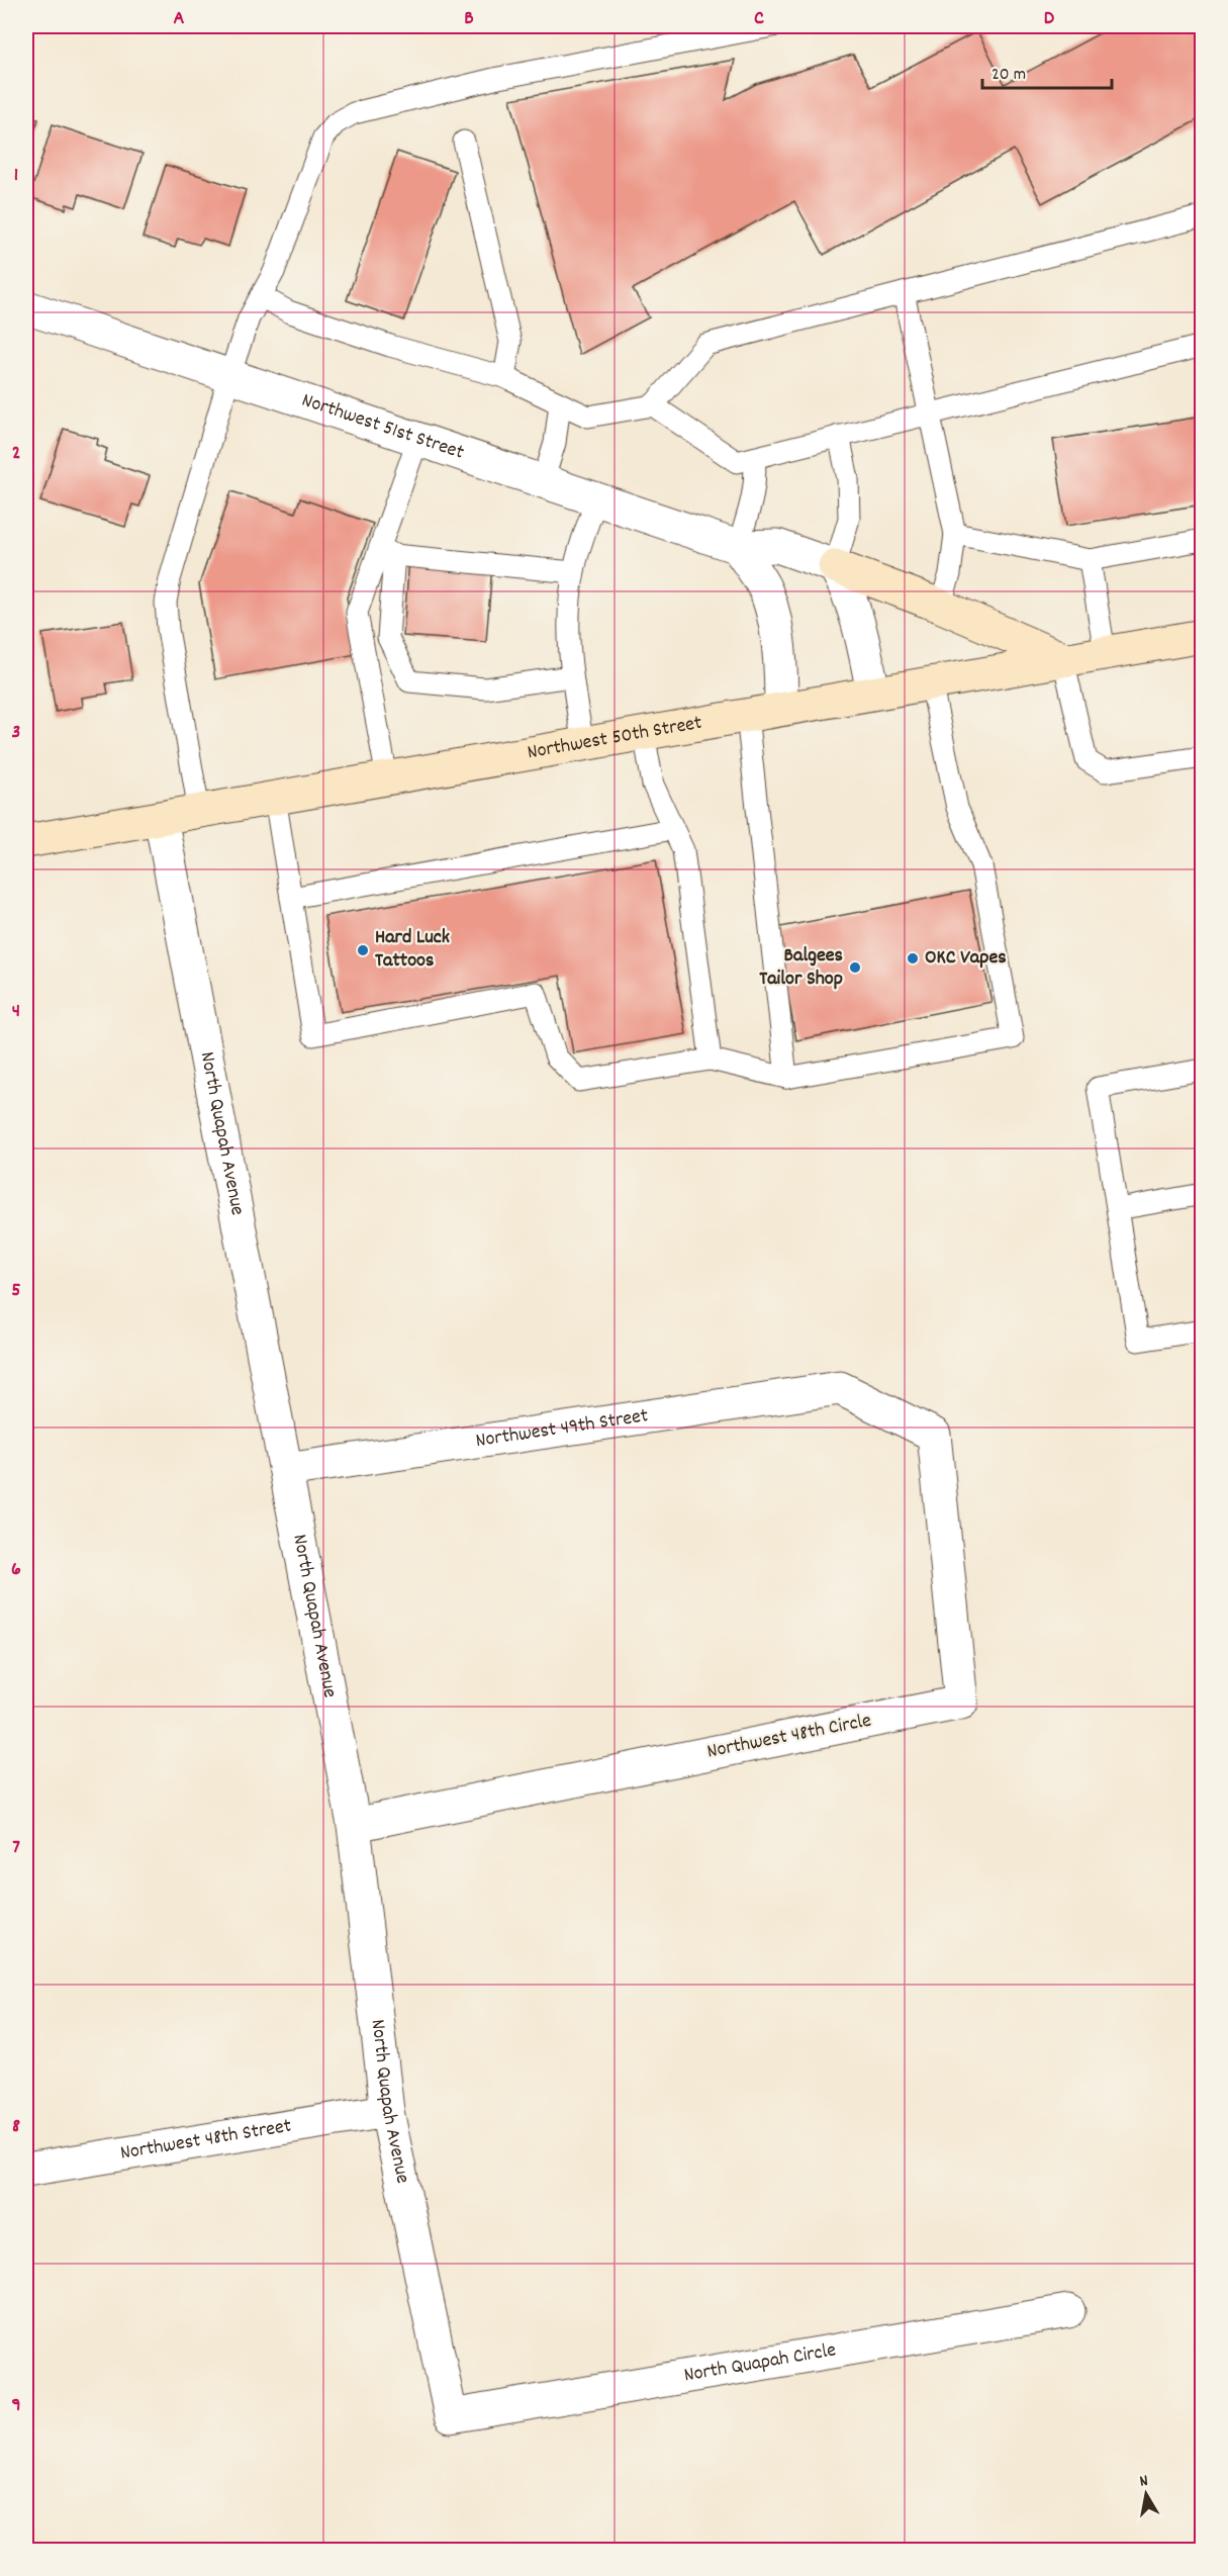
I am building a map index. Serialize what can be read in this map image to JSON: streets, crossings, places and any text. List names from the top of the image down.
{
  "streets": {
    "main road": ["Northwest 50th Street"],
    "street": [
      "Northwest 51st Street",
      "North Quapah Avenue",
      "Northwest 49th Street",
      "Northwest 48th Circle",
      "Northwest 48th Street",
      "North Quapah Circle"
    ]
  },
  "crossings": [
    ["Northwest 50th Street", "North Quapah Avenue"],
    ["North Quapah Avenue", "Northwest 49th Street"],
    ["North Quapah Avenue", "Northwest 48th Circle"],
    ["North Quapah Avenue", "Northwest 48th Street"],
    ["North Quapah Avenue", "North Quapah Circle"],
    ["Northwest 49th Street", "Northwest 48th Circle"]
  ],
  "places": ["Hard Luck Tattoos", "OKC Vapes", "Balgees Tailor Shop"],
  "scale_bar": "20 m",
  "north": "top",
  "grid": {
    "columns": [
      "A",
      "B",
      "C",
      "D"
    ],
    "rows": [
      "1",
      "2",
      "3",
      "4",
      "5",
      "6",
      "7",
      "8",
      "9"
    ]
  }
}
